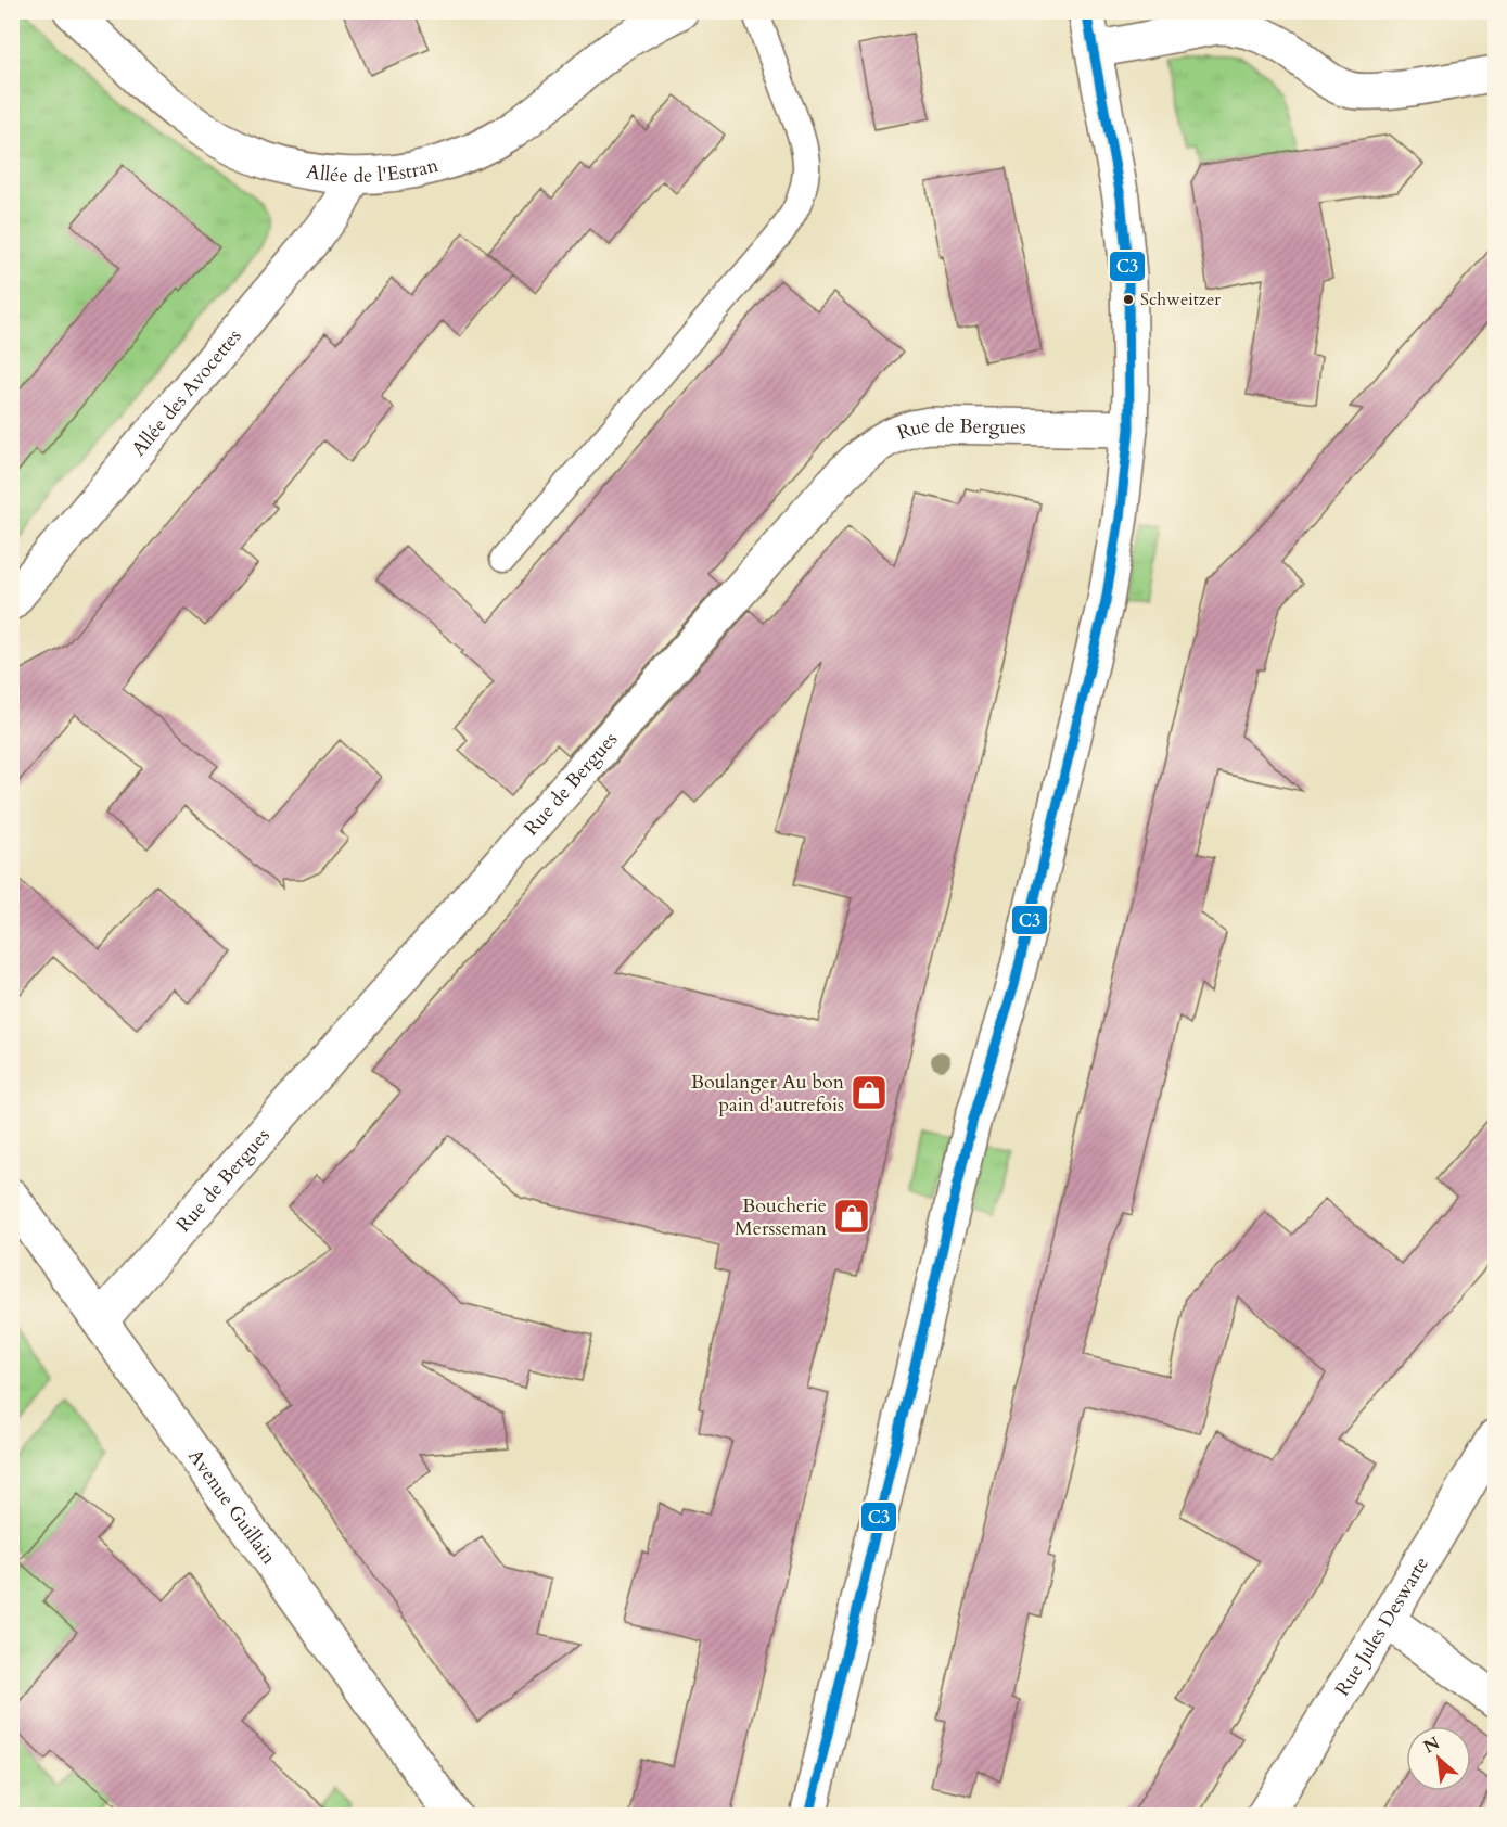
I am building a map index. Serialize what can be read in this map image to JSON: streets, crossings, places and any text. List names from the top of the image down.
{
  "streets": {
    "street": [
      "Allée de l'Estran",
      "Allée des Avocettes",
      "Rue de Bergues",
      "Avenue Guillain",
      "Rue Jules Deswarte"
    ]
  },
  "crossings": [
    ["Allée de l'Estran", "Allée des Avocettes"],
    ["Rue de Bergues", "Avenue Guillain"]
  ],
  "places": {
    "other": ["Schweitzer"],
    "shop": ["Boulanger Au bon pain d'autrefois", "Boucherie Mersseman"]
  },
  "lines": ["transit line C3"],
  "north": "top left"
}
